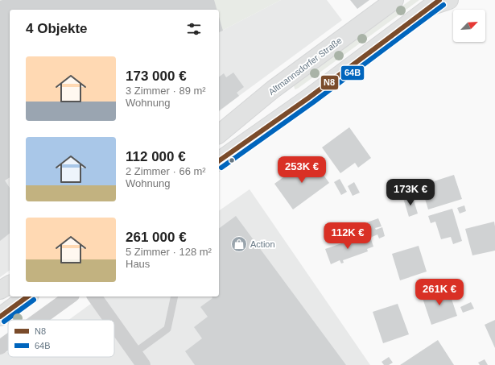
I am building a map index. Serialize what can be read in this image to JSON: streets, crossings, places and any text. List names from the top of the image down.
{
  "streets": {
    "main road": ["Altmannsdorfer Straße"]
  },
  "places": {
    "shop": ["Action"]
  },
  "lines": ["transit line N8", "transit line 64B"],
  "legend": ["N8", "64B"],
  "north": "top right",
  "page": {
    "heading": "4 Objekte",
    "list": [
      {
        "name": "173 000 €",
        "note": "3 Zimmer · 89 m² · Wohnung"
      },
      {
        "name": "112 000 €",
        "note": "2 Zimmer · 66 m² · Wohnung"
      },
      {
        "name": "261 000 €",
        "note": "5 Zimmer · 128 m² · Haus"
      }
    ],
    "price": [
      "253K €",
      "173K €",
      "112K €",
      "261K €"
    ]
  }
}
